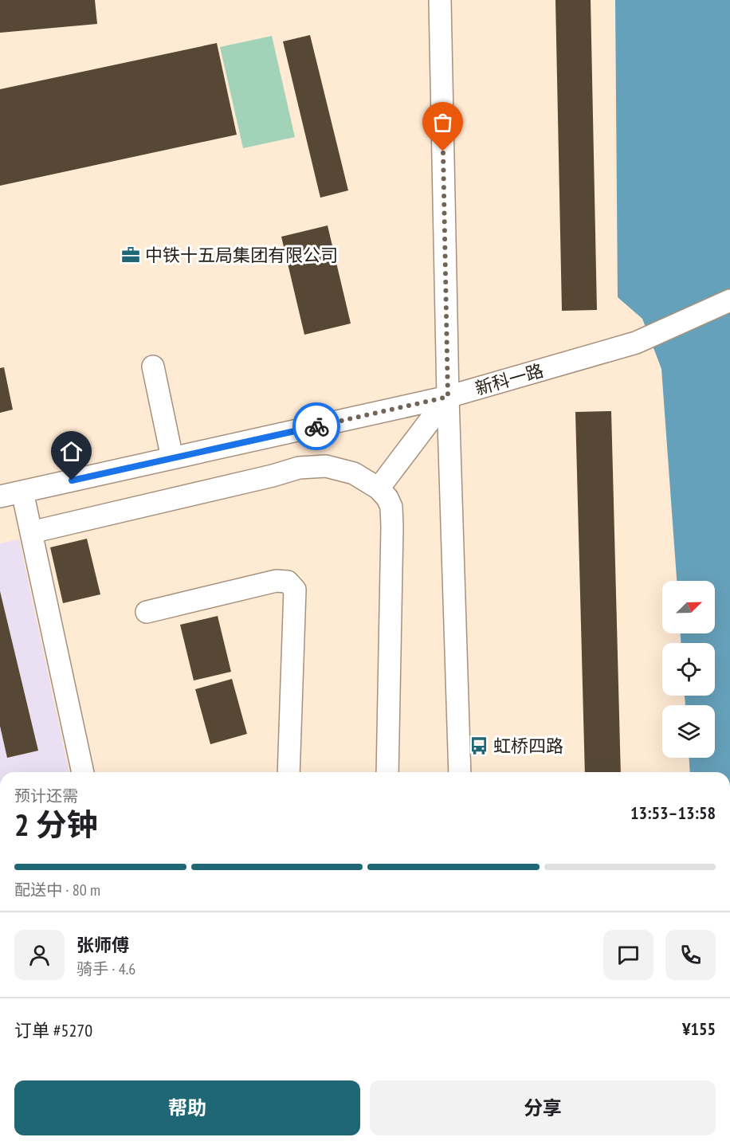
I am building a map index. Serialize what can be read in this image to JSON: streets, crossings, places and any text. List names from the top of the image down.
{
  "streets": {
    "street": ["新科一路"]
  },
  "places": {
    "office": ["中铁十五局集团有限公司"],
    "bus stop": ["虹桥四路"]
  },
  "north": "top right",
  "page": {
    "heading": ["2 分钟", "预计还需", "13:53–13:58"],
    "panel": [
      "张师傅",
      "骑手 · 4.6",
      "订单 #5270",
      "¥155"
    ],
    "bar": "配送中 · 80 m",
    "buttons": ["帮助", "分享"]
  }
}
